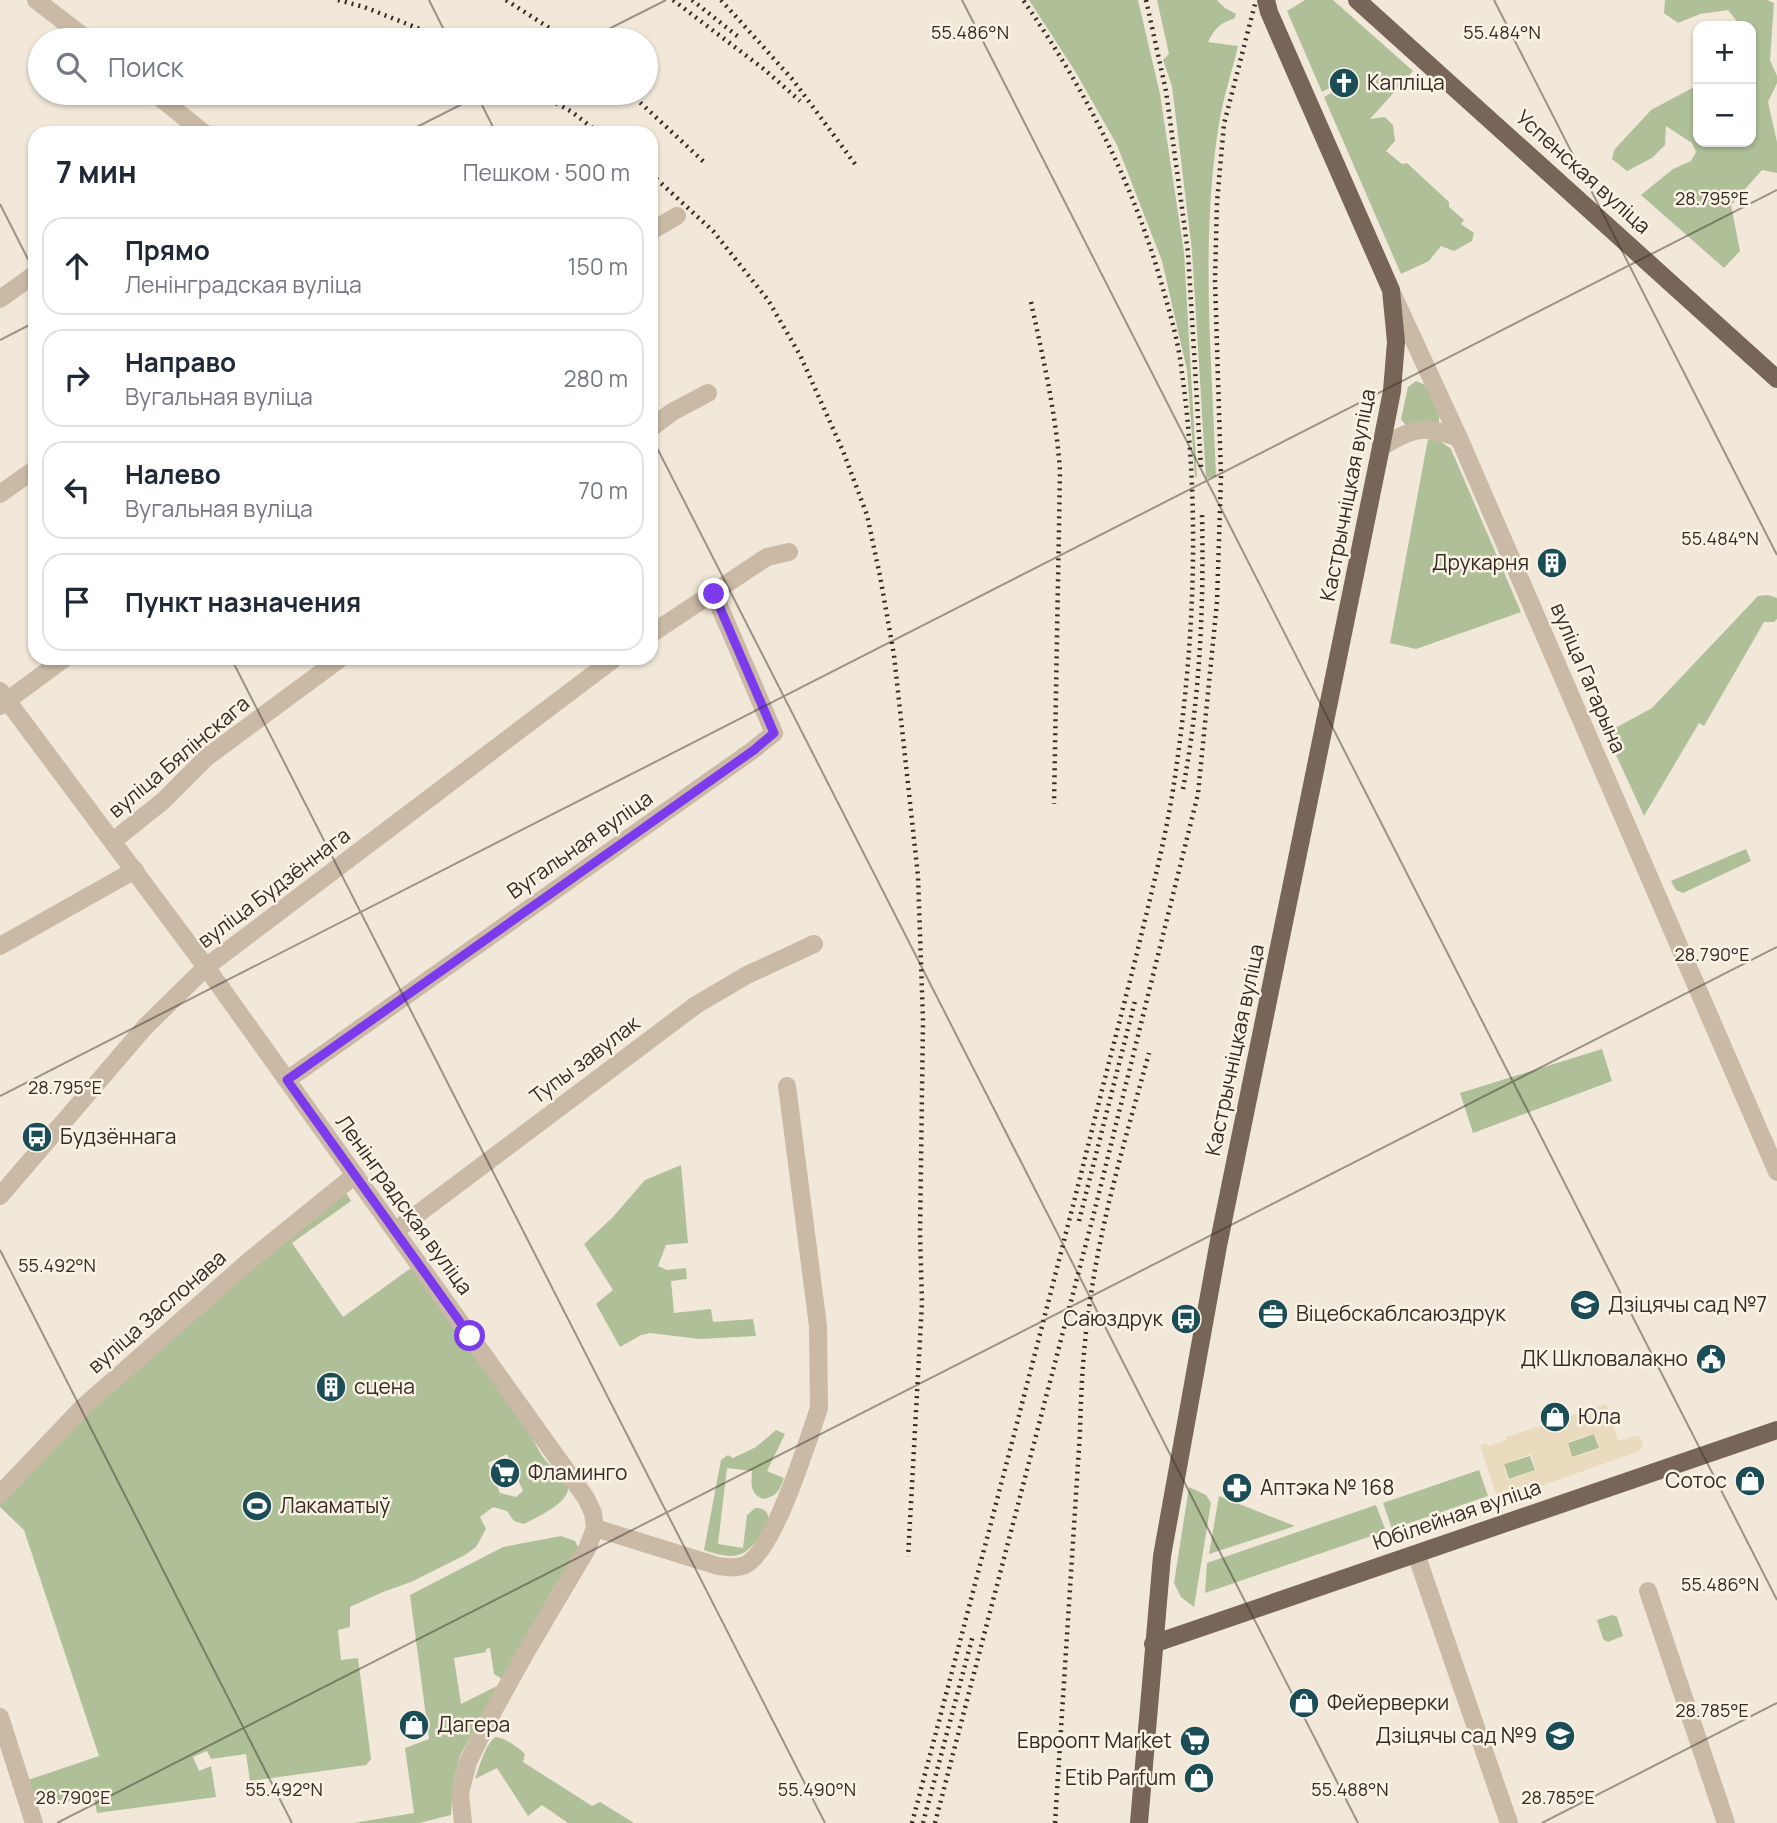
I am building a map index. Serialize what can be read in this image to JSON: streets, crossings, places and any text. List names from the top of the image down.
{
  "streets": {
    "main road": [
      "Успенская вуліца",
      "Кастрычніцкая вуліца",
      "вуліца Гагарына",
      "Юбілейная вуліца"
    ],
    "street": [
      "вуліца Бялінскага",
      "Вугальная вуліца",
      "вуліца Будзённага",
      "Тупы завулак",
      "Ленінградская вуліца",
      "вуліца Заслонава"
    ]
  },
  "crossings": [
    ["Кастрычніцкая вуліца", "вуліца Гагарына"],
    ["Кастрычніцкая вуліца", "Юбілейная вуліца"],
    ["вуліца Бялінскага", "Ленінградская вуліца"],
    ["Вугальная вуліца", "Ленінградская вуліца"],
    ["вуліца Будзённага", "Ленінградская вуліца"],
    ["Тупы завулак", "Ленінградская вуліца"],
    ["Ленінградская вуліца", "вуліца Заслонава"]
  ],
  "places": {
    "church": ["Капліца"],
    "building": ["Друкарня", "сцена"],
    "bus stop": ["Будзённага", "Саюздрук"],
    "school or university": ["Дзіцячы сад №7", "Дзіцячы сад №9"],
    "office": ["Віцебскаблсаюздрук"],
    "public building": ["ДК Шкловалакно"],
    "shop": [
      "Юла",
      "Сотос",
      "Фейерверки",
      "Дагера",
      "Etib Parfum"
    ],
    "supermarket": ["Фламинго", "Евроопт Market"],
    "pharmacy": ["Аптэка № 168"],
    "sports": ["Лакаматыў"]
  },
  "page": {
    "map_buttons": ["+", "−"],
    "search": "Поиск",
    "heading": ["7 мин", "Пешком · 500 m"],
    "list": [
      ["Прямо", "Ленінградская вуліца", "150 m"],
      ["Направо", "Вугальная вуліца", "280 m"],
      ["Налево", "Вугальная вуліца", "70 m"],
      "Пункт назначения"
    ]
  },
  "coordinates": [
    "55.486°N",
    "55.484°N",
    "28.795°E",
    "28.790°E",
    "55.492°N",
    "28.785°E",
    "55.490°N",
    "55.488°N"
  ]
}
